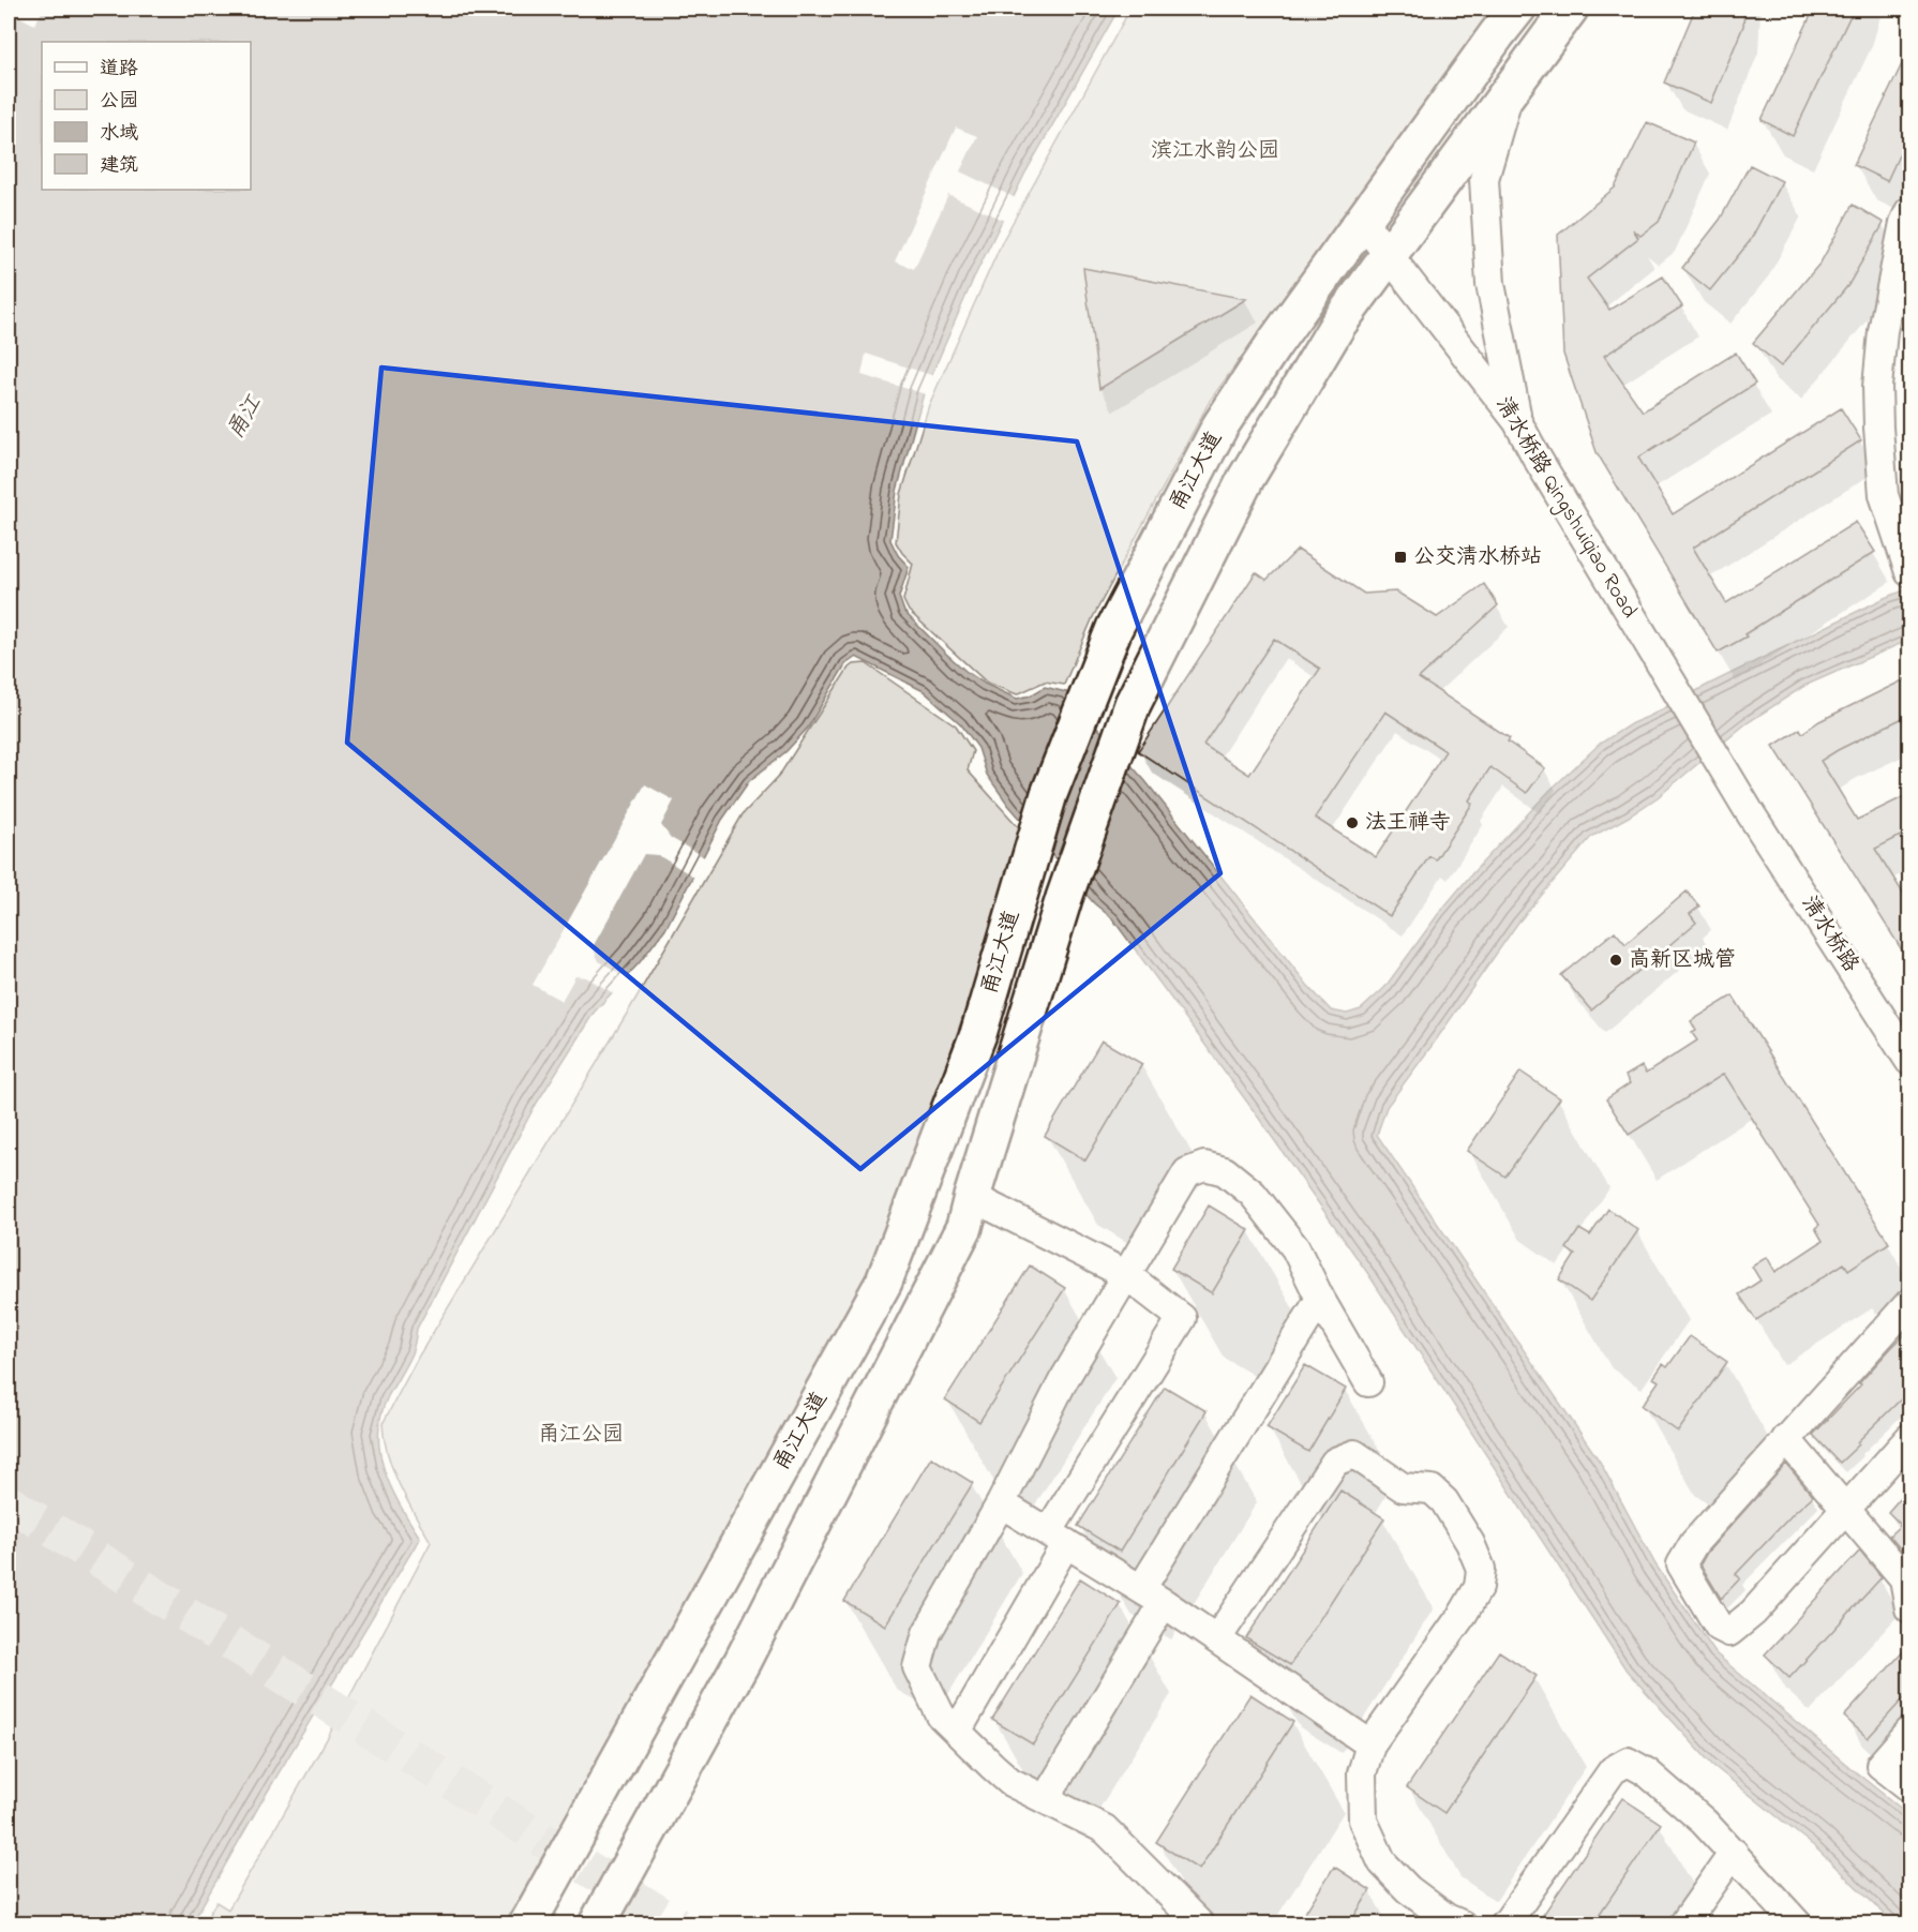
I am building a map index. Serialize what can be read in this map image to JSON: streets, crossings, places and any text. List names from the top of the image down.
{
  "streets": {
    "main road": ["甬江大道"],
    "street": ["清水桥路 Qingshuiqiao Road", "清水桥路"]
  },
  "crossings": [
    ["甬江大道", "清水桥路 Qingshuiqiao Road"],
    ["清水桥路 Qingshuiqiao Road", "清水桥路"]
  ],
  "water": ["甬江"],
  "parks": ["滨江水韵公园", "甬江公园"],
  "places": {
    "transit": ["公交清水桥站"],
    "other": ["法王禅寺", "高新区城管"]
  },
  "legend": [
    "道路",
    "公园",
    "水域",
    "建筑"
  ]
}
